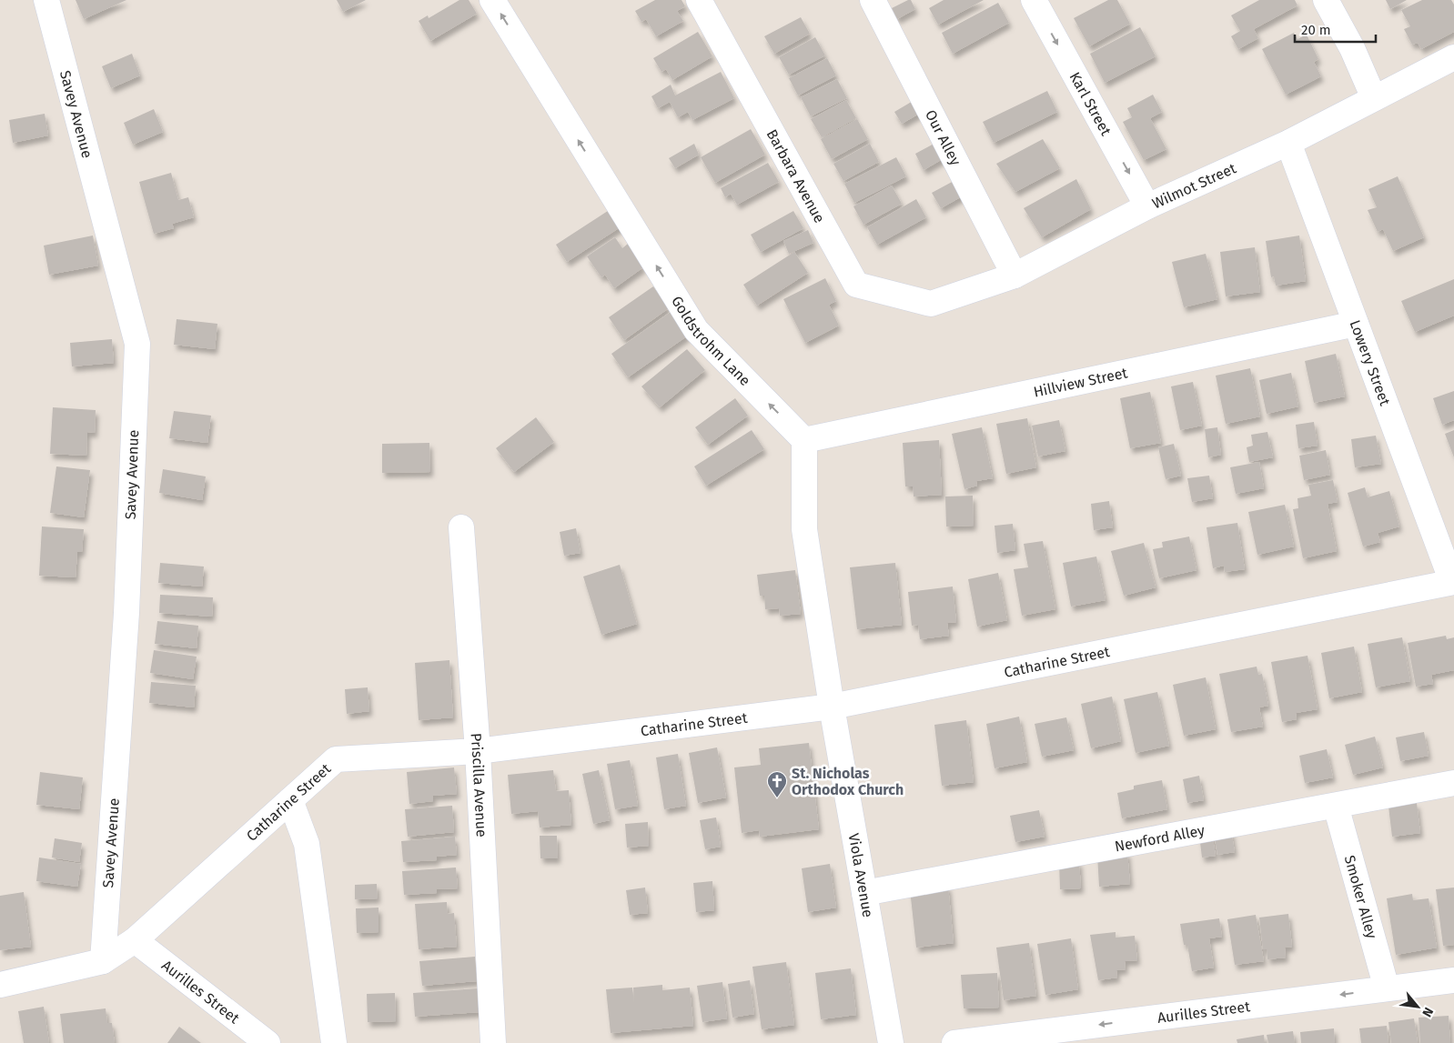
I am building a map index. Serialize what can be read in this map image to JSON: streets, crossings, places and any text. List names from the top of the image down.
{
  "streets": {
    "street": [
      "Karl Street",
      "Savey Avenue",
      "Our Alley",
      "Barbara Avenue",
      "Wilmot Street",
      "Goldstrohm Lane",
      "Lowery Street",
      "Hillview Street",
      "Catharine Street",
      "Priscilla Avenue",
      "Newford Alley",
      "Viola Avenue",
      "Smoker Alley",
      "Aurilles Street"
    ]
  },
  "crossings": [
    ["Karl Street", "Wilmot Street"],
    ["Savey Avenue", "Catharine Street"],
    ["Our Alley", "Wilmot Street"],
    ["Barbara Avenue", "Wilmot Street"],
    ["Wilmot Street", "Lowery Street"],
    ["Goldstrohm Lane", "Hillview Street"],
    ["Lowery Street", "Hillview Street"],
    ["Lowery Street", "Catharine Street"],
    ["Catharine Street", "Priscilla Avenue"],
    ["Catharine Street", "Viola Avenue"],
    ["Catharine Street", "Aurilles Street"],
    ["Newford Alley", "Viola Avenue"],
    ["Newford Alley", "Smoker Alley"],
    ["Smoker Alley", "Aurilles Street"]
  ],
  "one_way": ["Karl Street", "Goldstrohm Lane", "Aurilles Street"],
  "places": {
    "church": ["St. Nicholas Orthodox Church"]
  },
  "scale_bar": "20 m",
  "north": "bottom right"
}
